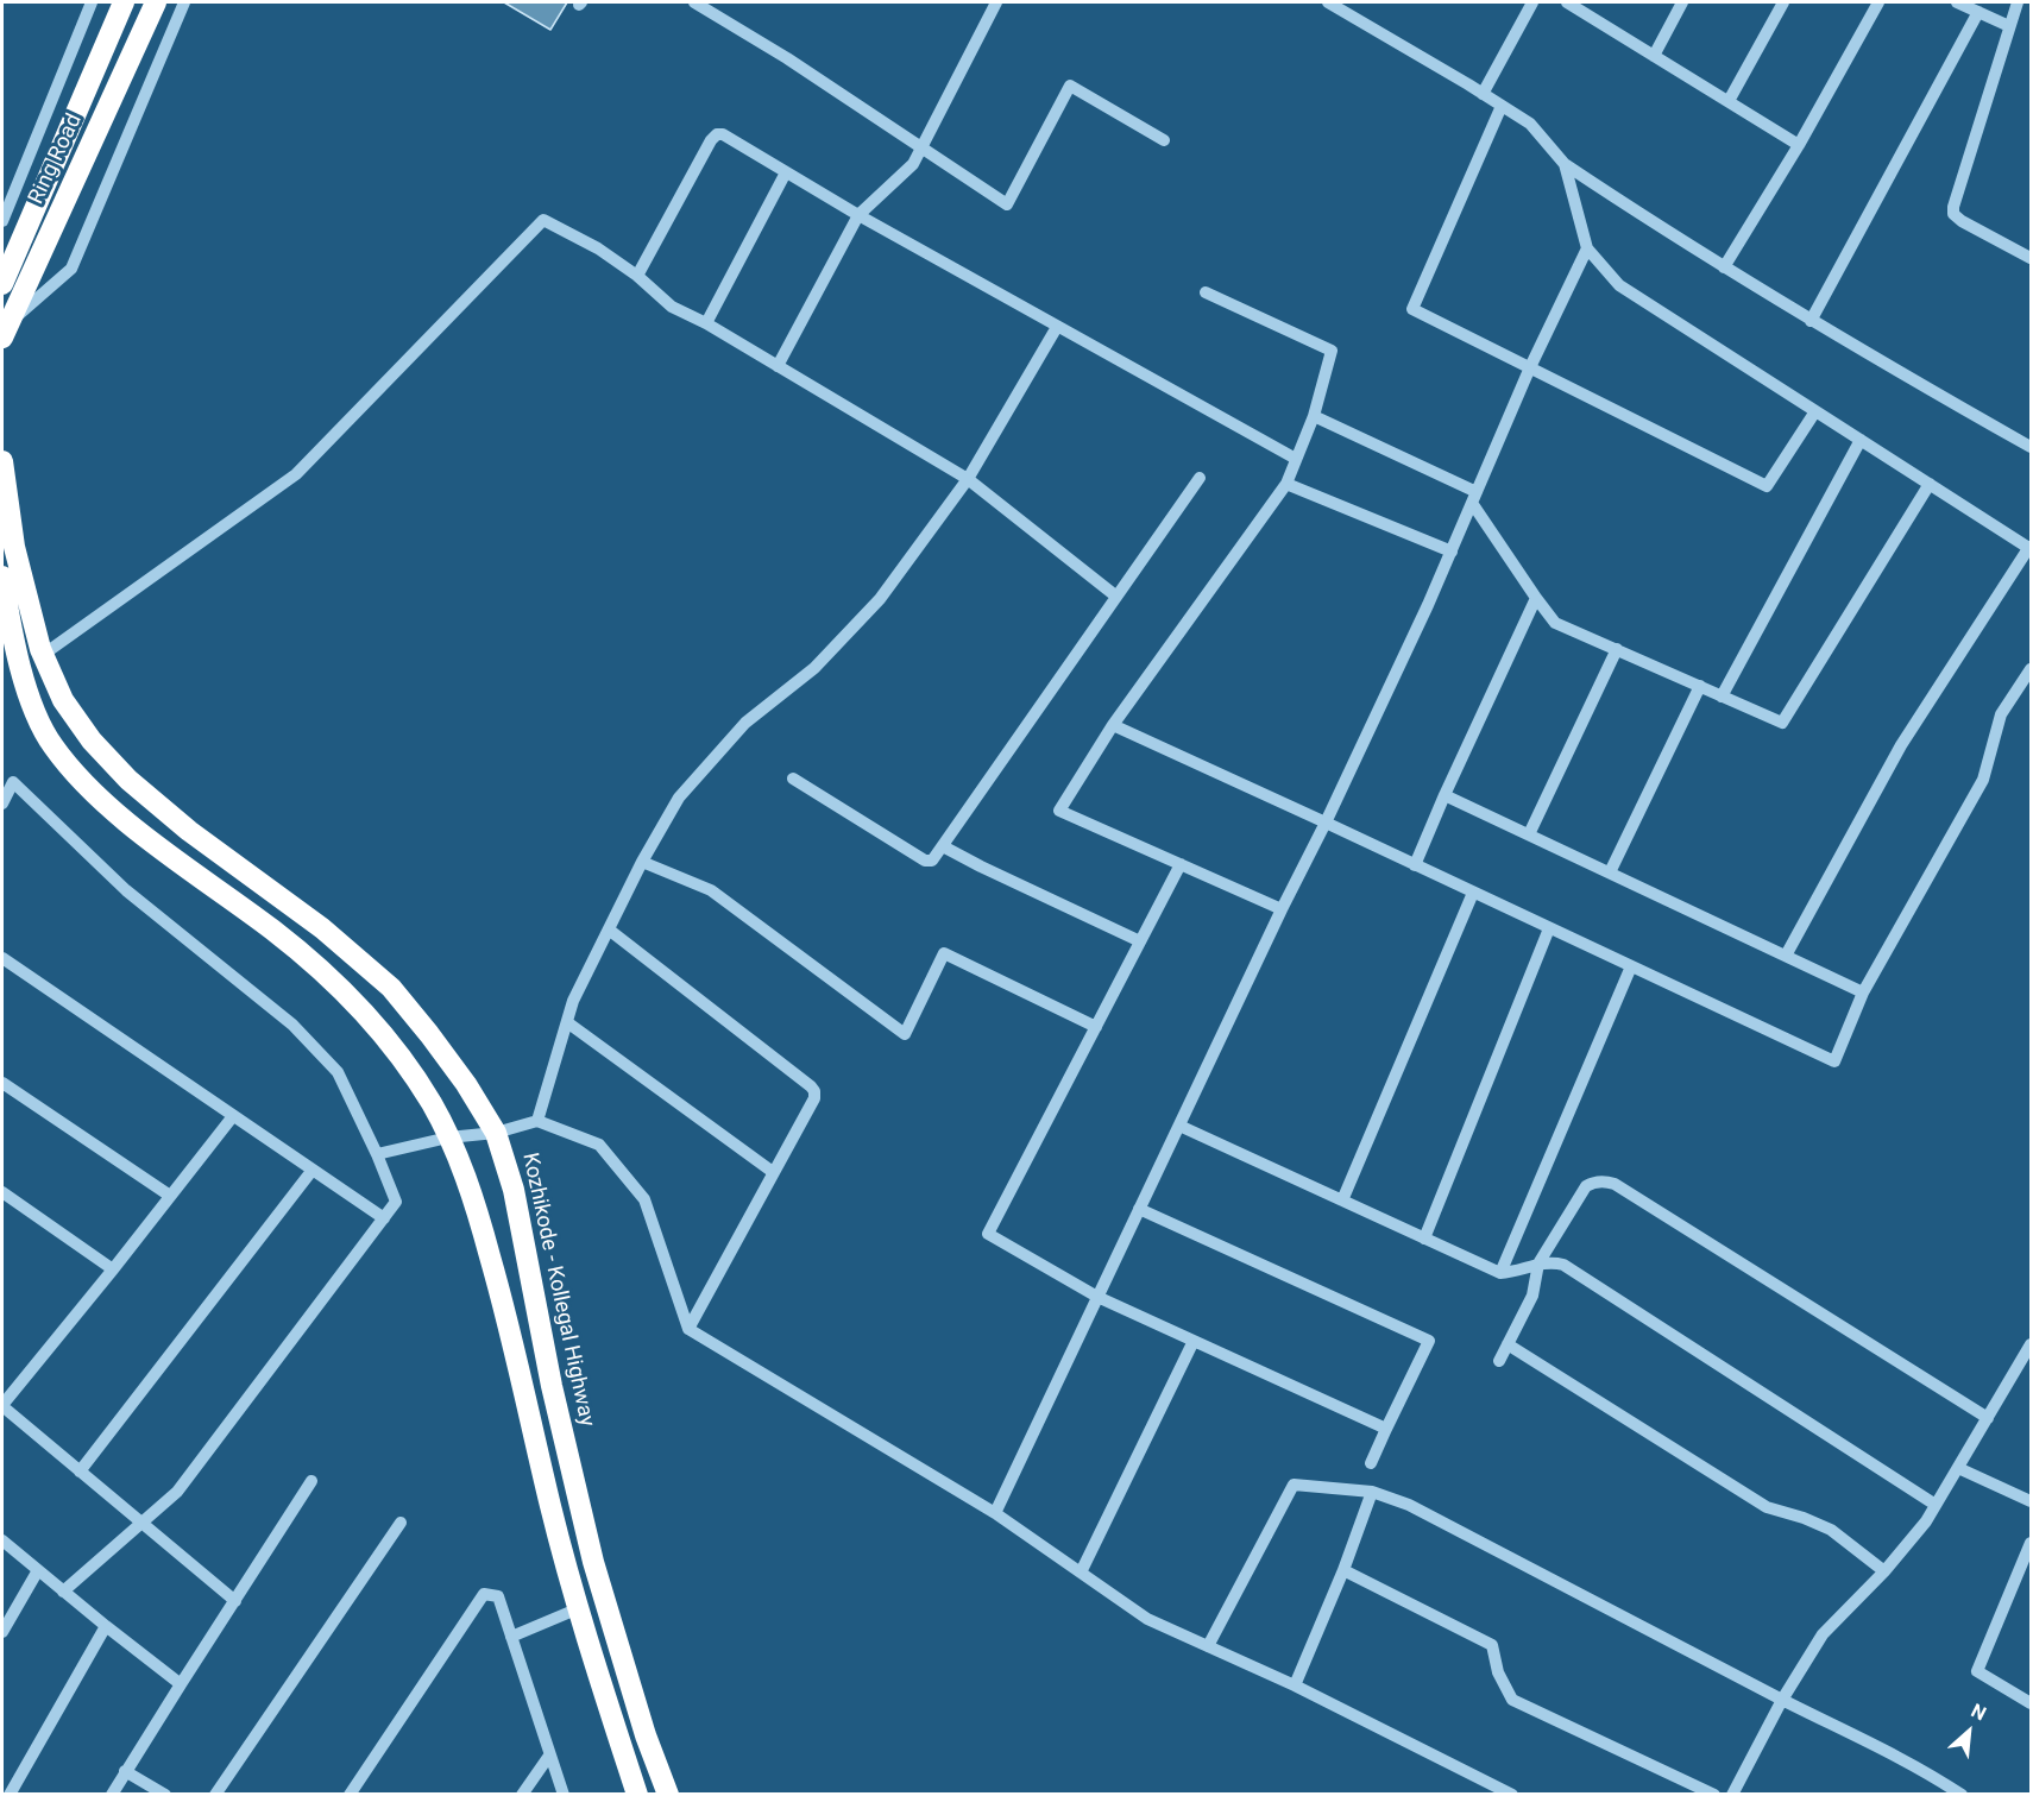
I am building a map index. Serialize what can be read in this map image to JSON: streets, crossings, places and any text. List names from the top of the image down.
{
  "streets": {
    "highway": ["Ring Road", "Kozhikode - Kollegal Highway"]
  },
  "north": "top right"
}
